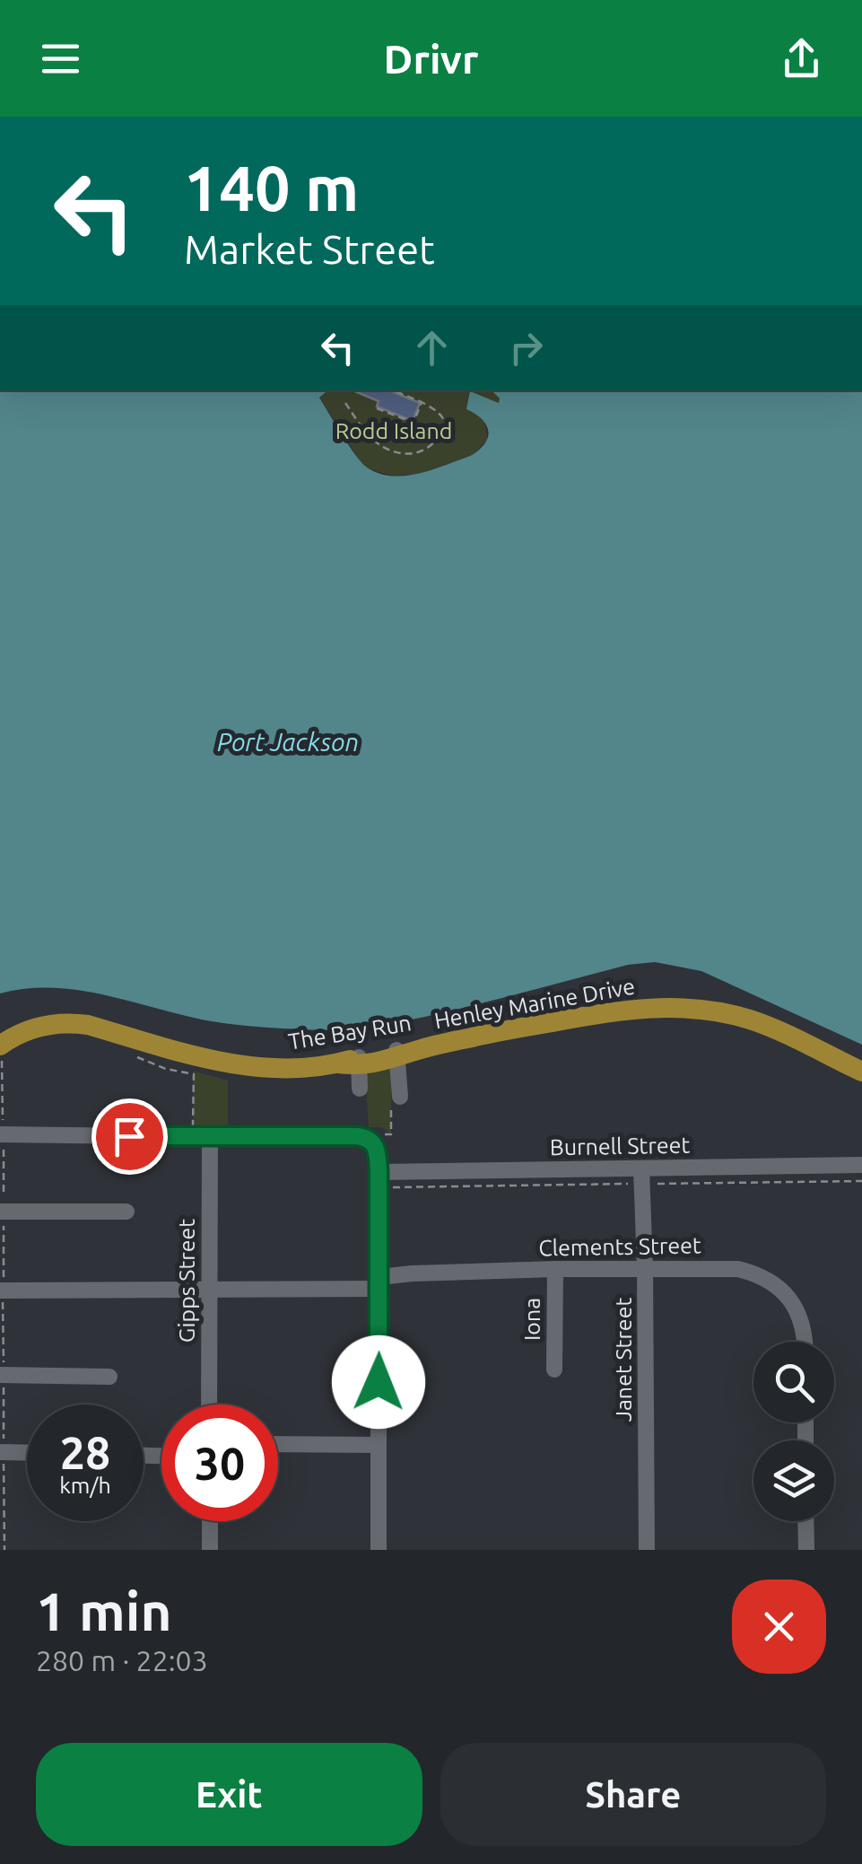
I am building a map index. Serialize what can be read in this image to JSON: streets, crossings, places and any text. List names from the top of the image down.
{
  "streets": {
    "main road": ["Henley Marine Drive"],
    "street": [
      "Burnell Street",
      "Clements Street",
      "Gipps Street",
      "Iona",
      "Janet Street"
    ]
  },
  "crossings": [
    ["Burnell Street", "Janet Street"],
    ["Clements Street", "Gipps Street"],
    ["Clements Street", "Iona"],
    ["Clements Street", "Janet Street"]
  ],
  "water": ["Port Jackson"],
  "parks": ["Rodd Island"],
  "page": {
    "header": "Drivr",
    "turn": ["140 m", "Market Street"],
    "speed": "28 km/h",
    "limit": "30",
    "heading": ["1 min", "280 m · 22:03"],
    "buttons": ["Exit", "Share"]
  }
}
